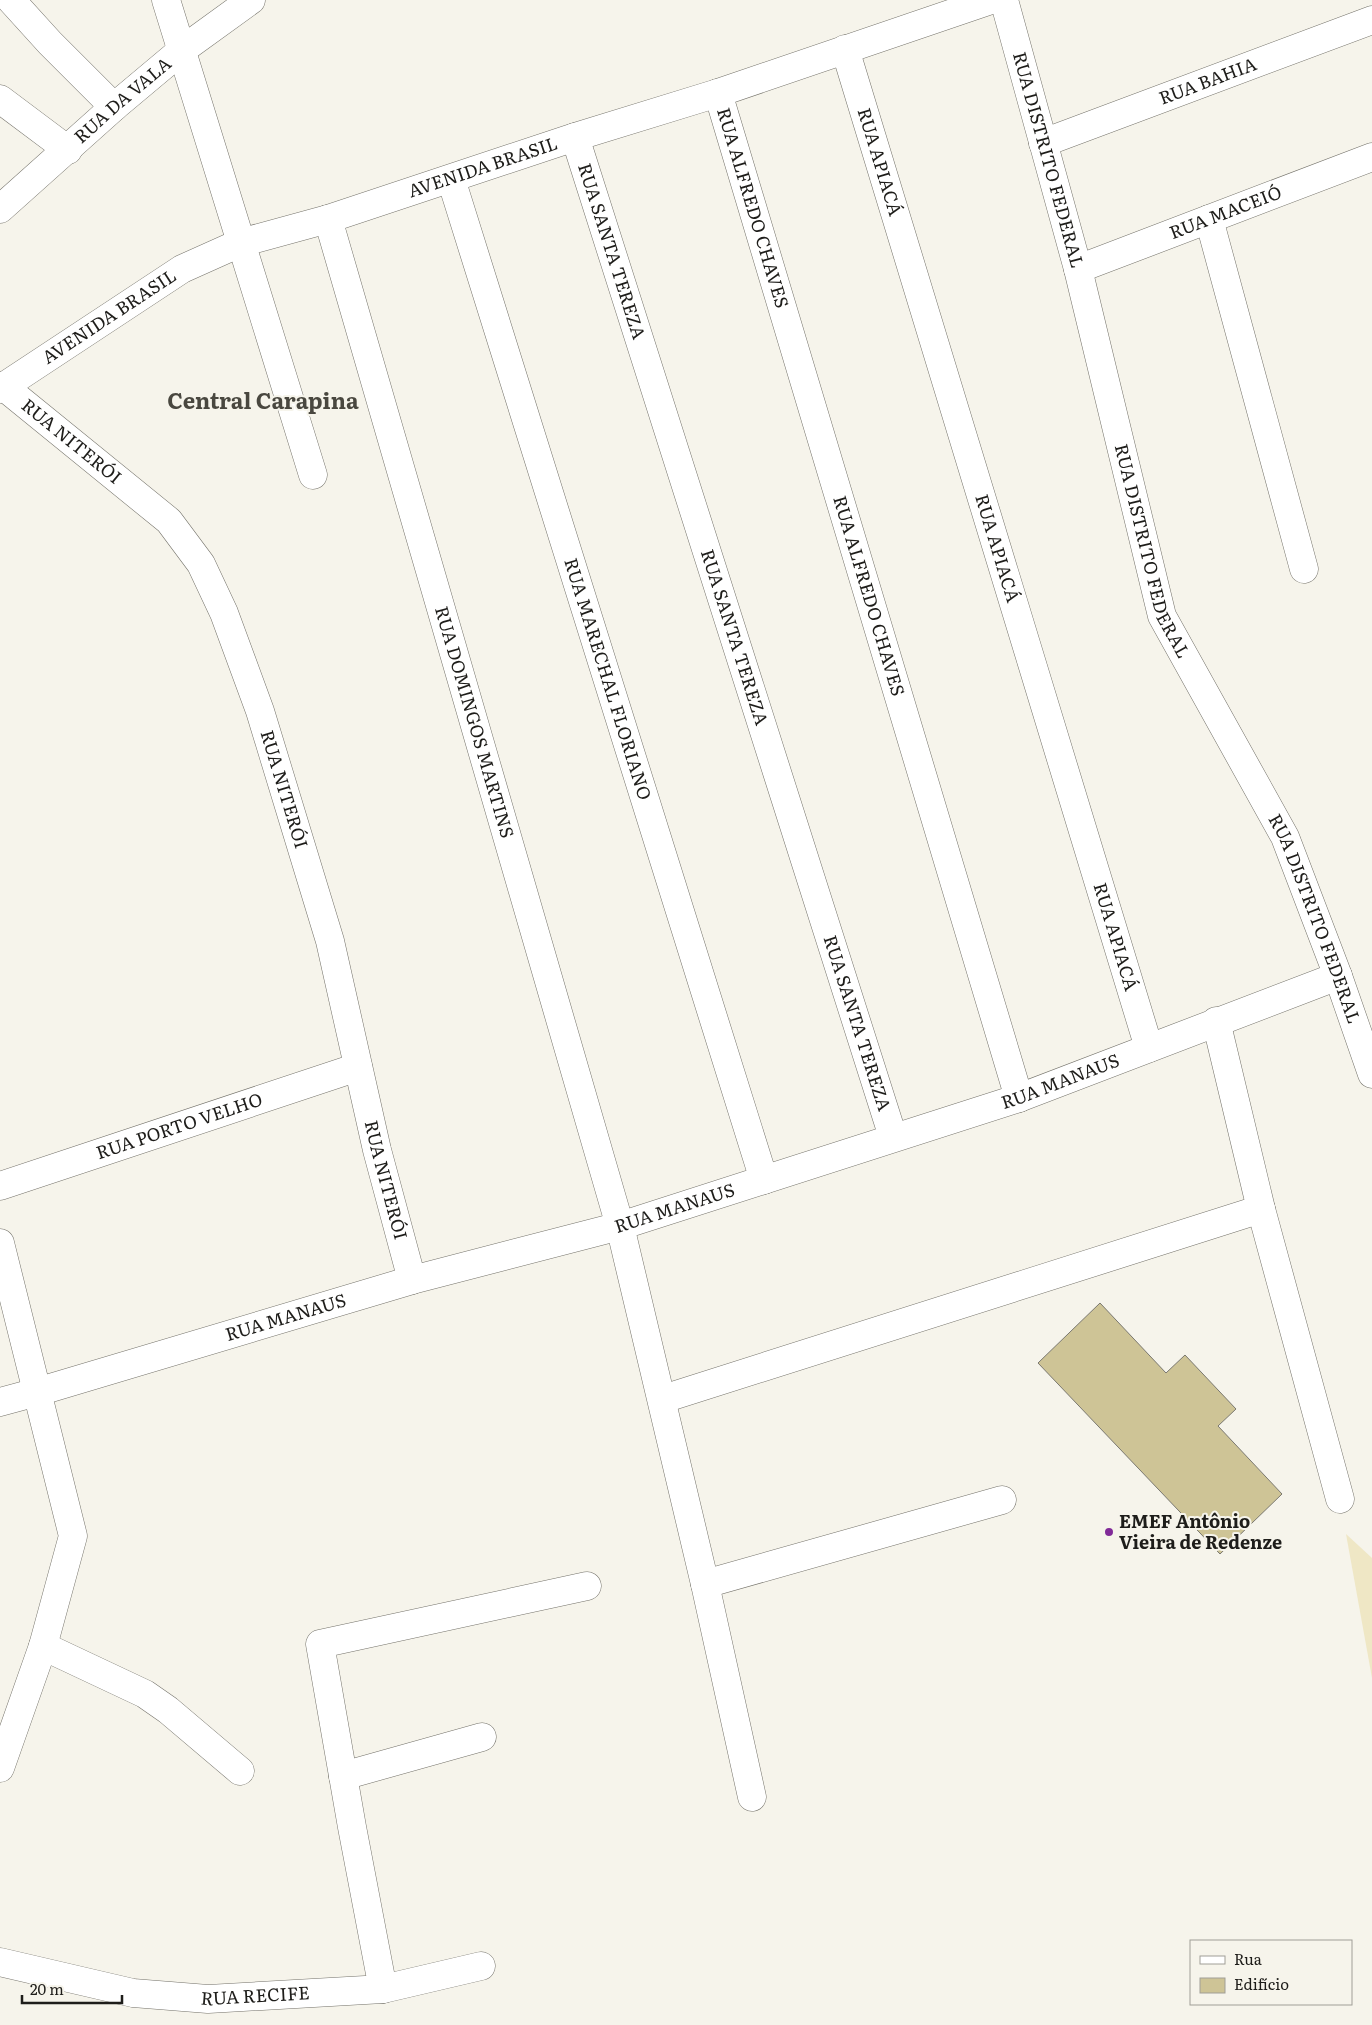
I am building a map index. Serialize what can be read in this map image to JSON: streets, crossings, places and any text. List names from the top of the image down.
{
  "streets": {
    "street": [
      "RUA BAHIA",
      "RUA DA VALA",
      "RUA DISTRITO FEDERAL",
      "RUA APIACÁ",
      "AVENIDA BRASIL",
      "RUA ALFREDO CHAVES",
      "RUA MACEIÓ",
      "RUA SANTA TEREZA",
      "RUA NITERÓI",
      "RUA MARECHAL FLORIANO",
      "RUA DOMINGOS MARTINS",
      "RUA MANAUS",
      "RUA PORTO VELHO",
      "RUA RECIFE"
    ]
  },
  "crossings": [
    ["RUA BAHIA", "RUA DISTRITO FEDERAL"],
    ["RUA DISTRITO FEDERAL", "RUA MACEIÓ"],
    ["RUA DISTRITO FEDERAL", "RUA MANAUS"],
    ["RUA APIACÁ", "AVENIDA BRASIL"],
    ["RUA APIACÁ", "RUA MANAUS"],
    ["AVENIDA BRASIL", "RUA ALFREDO CHAVES"],
    ["AVENIDA BRASIL", "RUA SANTA TEREZA"],
    ["AVENIDA BRASIL", "RUA NITERÓI"],
    ["AVENIDA BRASIL", "RUA MARECHAL FLORIANO"],
    ["AVENIDA BRASIL", "RUA DOMINGOS MARTINS"],
    ["RUA ALFREDO CHAVES", "RUA MANAUS"],
    ["RUA SANTA TEREZA", "RUA MANAUS"],
    ["RUA NITERÓI", "RUA MANAUS"],
    ["RUA NITERÓI", "RUA PORTO VELHO"],
    ["RUA MARECHAL FLORIANO", "RUA MANAUS"],
    ["RUA DOMINGOS MARTINS", "RUA MANAUS"]
  ],
  "districts": ["Central Carapina"],
  "places": ["EMEF Antônio Vieira de Redenze"],
  "legend": ["Rua", "Edifício"],
  "scale_bar": "20 m"
}
